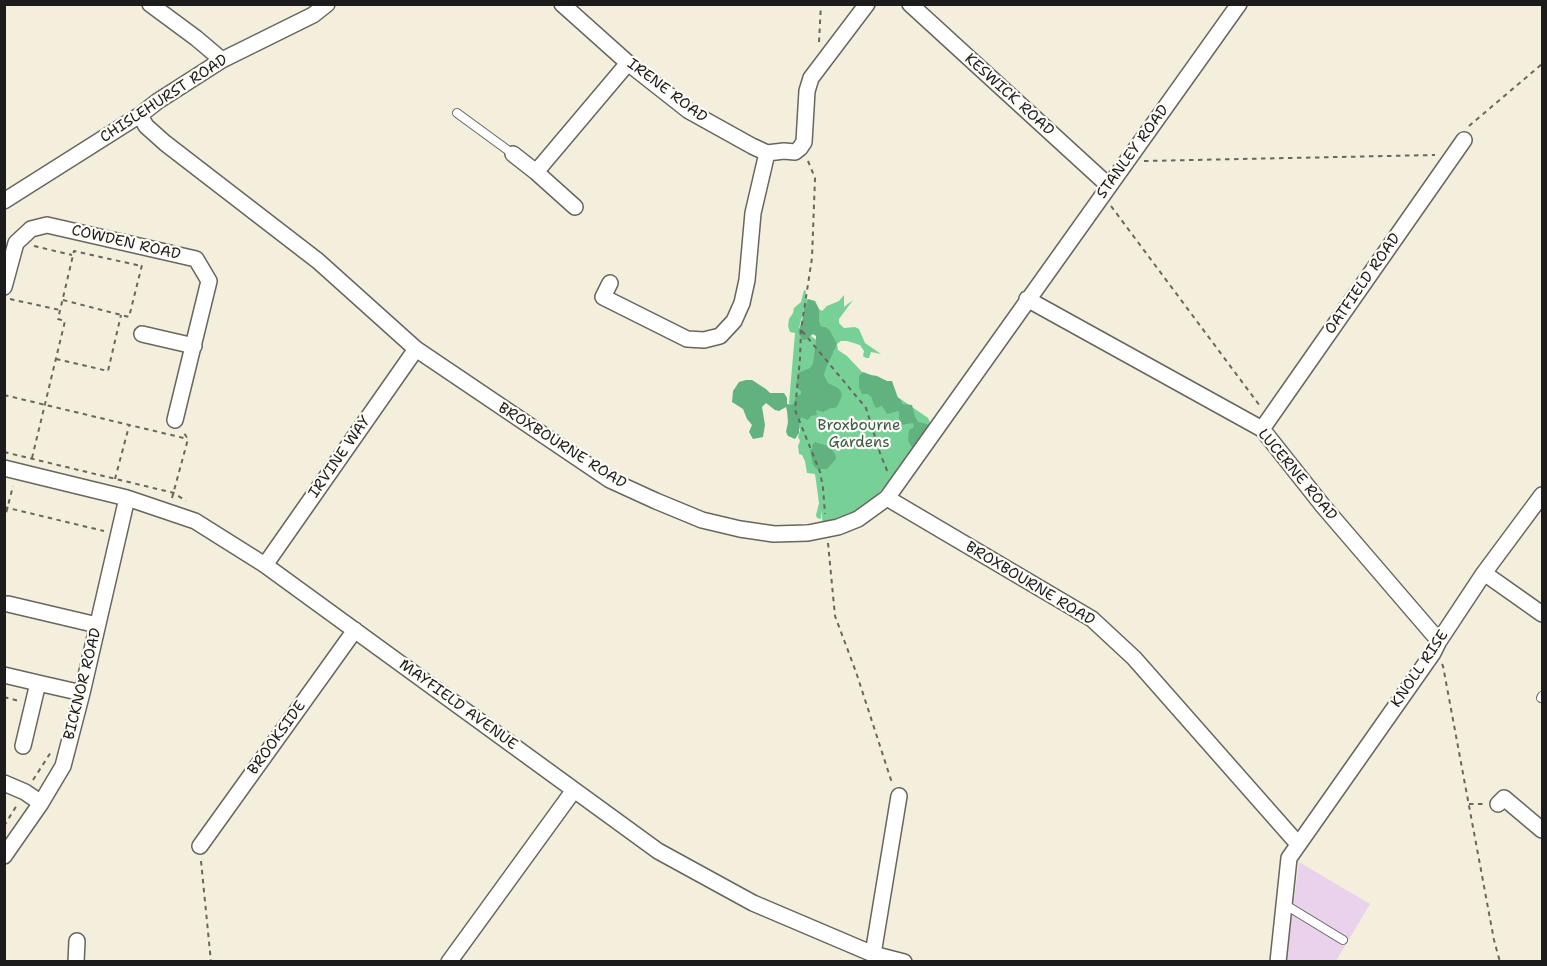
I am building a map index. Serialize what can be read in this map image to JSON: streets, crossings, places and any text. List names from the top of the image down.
{
  "streets": {
    "street": [
      "IRENE ROAD",
      "KESWICK ROAD",
      "CHISLEHURST ROAD",
      "STANLEY ROAD",
      "COWDEN ROAD",
      "OATFIELD ROAD",
      "BROXBOURNE ROAD",
      "IRVINE WAY",
      "LUCERNE ROAD",
      "KNOLL RISE",
      "BICKNOR ROAD",
      "MAYFIELD AVENUE",
      "BROOKSIDE"
    ]
  },
  "crossings": [
    ["KESWICK ROAD", "STANLEY ROAD"],
    ["CHISLEHURST ROAD", "BROXBOURNE ROAD"],
    ["STANLEY ROAD", "BROXBOURNE ROAD"],
    ["STANLEY ROAD", "LUCERNE ROAD"],
    ["OATFIELD ROAD", "LUCERNE ROAD"],
    ["BROXBOURNE ROAD", "IRVINE WAY"],
    ["BROXBOURNE ROAD", "KNOLL RISE"],
    ["IRVINE WAY", "MAYFIELD AVENUE"],
    ["LUCERNE ROAD", "KNOLL RISE"],
    ["BICKNOR ROAD", "MAYFIELD AVENUE"],
    ["MAYFIELD AVENUE", "BROOKSIDE"]
  ],
  "parks": ["Broxbourne Gardens"]
}
